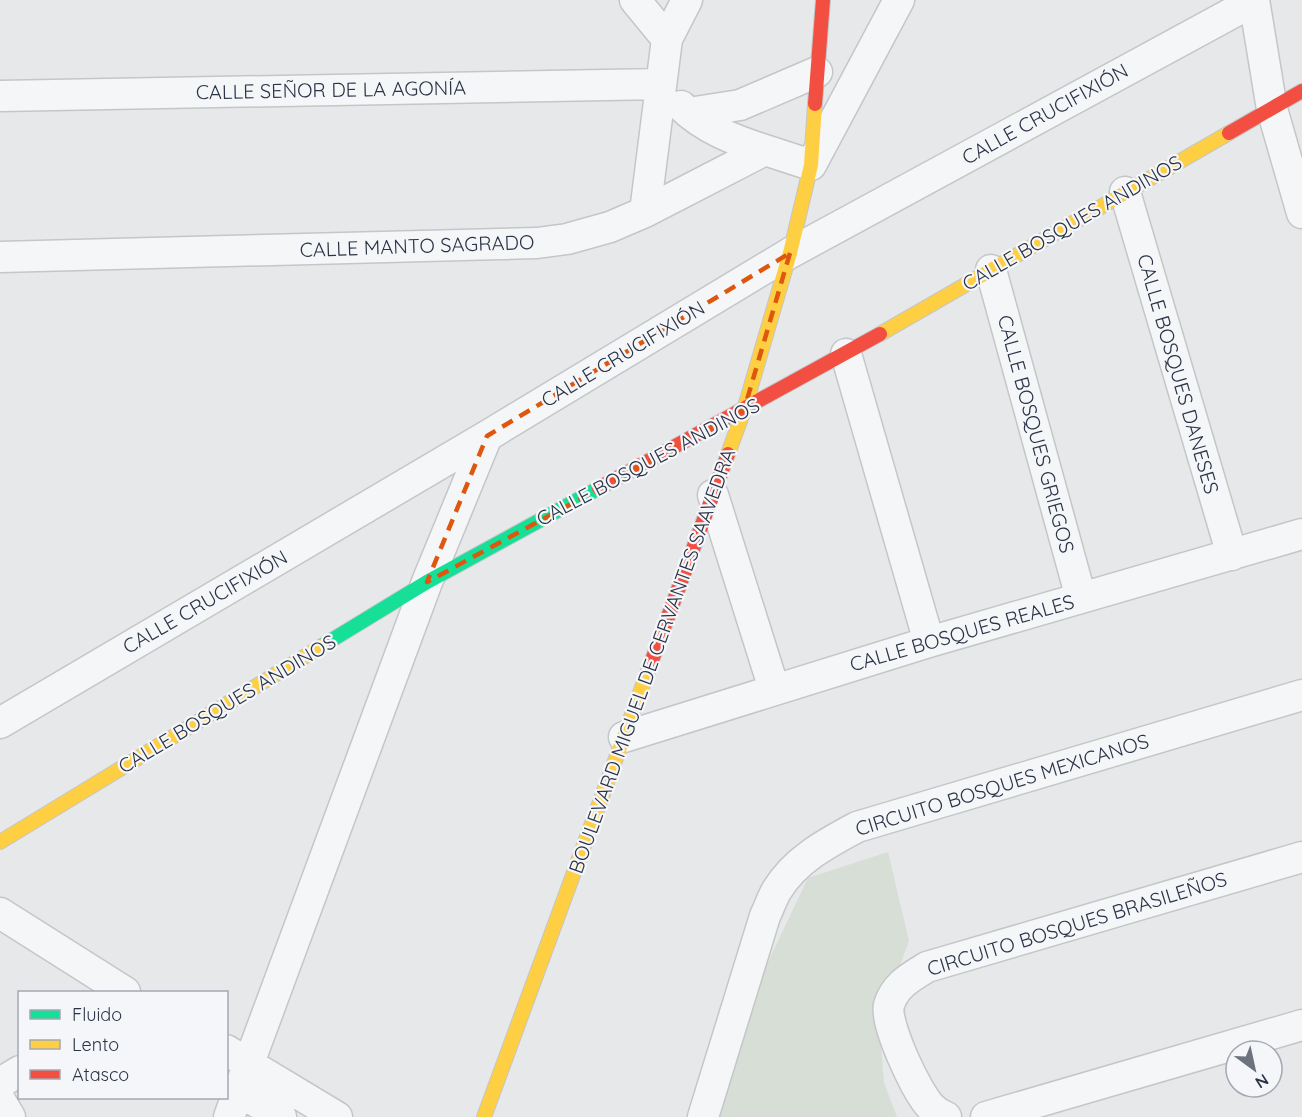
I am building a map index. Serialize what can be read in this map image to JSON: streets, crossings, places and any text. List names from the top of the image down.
{
  "streets": {
    "street": [
      "CALLE SEÑOR DE LA AGONÍA",
      "CALLE CRUCIFIXIÓN",
      "CALLE BOSQUES ANDINOS",
      "CALLE MANTO SAGRADO",
      "CALLE BOSQUES DANESES",
      "CALLE BOSQUES GRIEGOS",
      "CALLE BOSQUES REALES",
      "BOULEVARD MIGUEL DE CERVANTES SAAVEDRA",
      "CIRCUITO BOSQUES MEXICANOS",
      "CIRCUITO BOSQUES BRASILEÑOS"
    ]
  },
  "crossings": [
    ["CALLE CRUCIFIXIÓN", "BOULEVARD MIGUEL DE CERVANTES SAAVEDRA"],
    ["CALLE BOSQUES ANDINOS", "CALLE BOSQUES DANESES"],
    ["CALLE BOSQUES ANDINOS", "CALLE BOSQUES GRIEGOS"],
    ["CALLE BOSQUES ANDINOS", "BOULEVARD MIGUEL DE CERVANTES SAAVEDRA"],
    ["CALLE BOSQUES DANESES", "CALLE BOSQUES REALES"],
    ["CALLE BOSQUES GRIEGOS", "CALLE BOSQUES REALES"],
    ["CALLE BOSQUES REALES", "BOULEVARD MIGUEL DE CERVANTES SAAVEDRA"]
  ],
  "legend": ["Fluido", "Lento", "Atasco"],
  "north": "bottom right"
}
